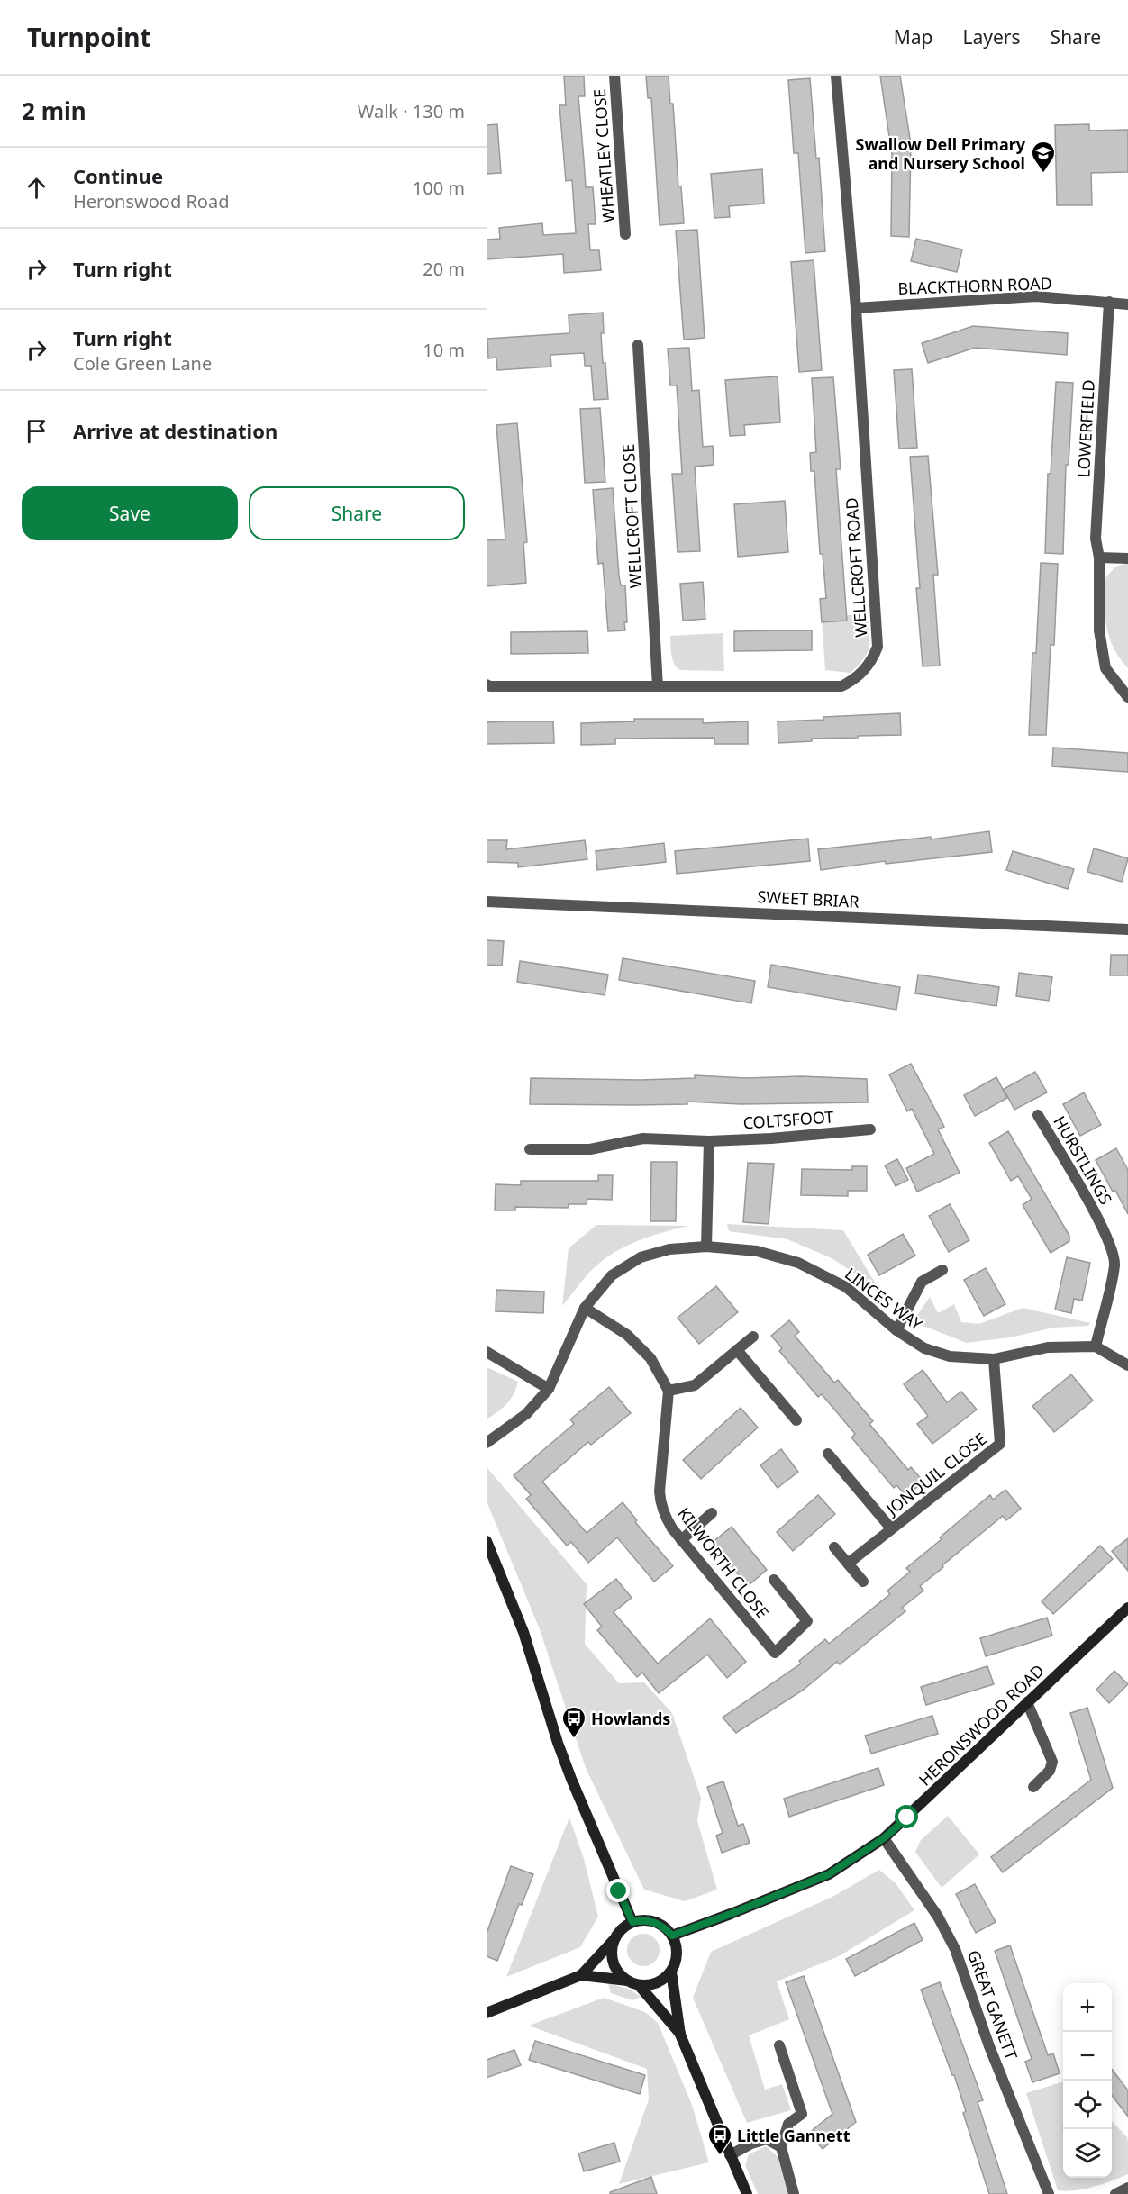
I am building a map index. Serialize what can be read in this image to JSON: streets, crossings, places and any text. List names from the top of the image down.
{
  "streets": {
    "street": [
      "WHEATLEY CLOSE",
      "BLACKTHORN ROAD",
      "LOWERFIELD",
      "WELLCROFT CLOSE",
      "WELLCROFT ROAD",
      "SWEET BRIAR",
      "COLTSFOOT",
      "HURSTLINGS",
      "LINCES WAY",
      "JONQUIL CLOSE",
      "KILWORTH CLOSE",
      "HERONSWOOD ROAD",
      "GREAT GANETT"
    ]
  },
  "crossings": [
    ["BLACKTHORN ROAD", "LOWERFIELD"],
    ["BLACKTHORN ROAD", "WELLCROFT ROAD"],
    ["WELLCROFT CLOSE", "WELLCROFT ROAD"],
    ["HURSTLINGS", "LINCES WAY"],
    ["LINCES WAY", "JONQUIL CLOSE"],
    ["HERONSWOOD ROAD", "GREAT GANETT"]
  ],
  "places": {
    "school or university": ["Swallow Dell Primary and Nursery School"],
    "bus stop": ["Howlands", "Little Gannett"]
  },
  "page": {
    "header": "Turnpoint",
    "nav": ["Map", "Layers", "Share"],
    "heading": ["2 min", "Walk · 130 m"],
    "list": [
      ["Continue", "Heronswood Road", "100 m"],
      ["Turn right", "20 m"],
      ["Turn right", "Cole Green Lane", "10 m"],
      "Arrive at destination"
    ],
    "buttons": ["Save", "Share"],
    "map_buttons": ["+", "−"]
  }
}
